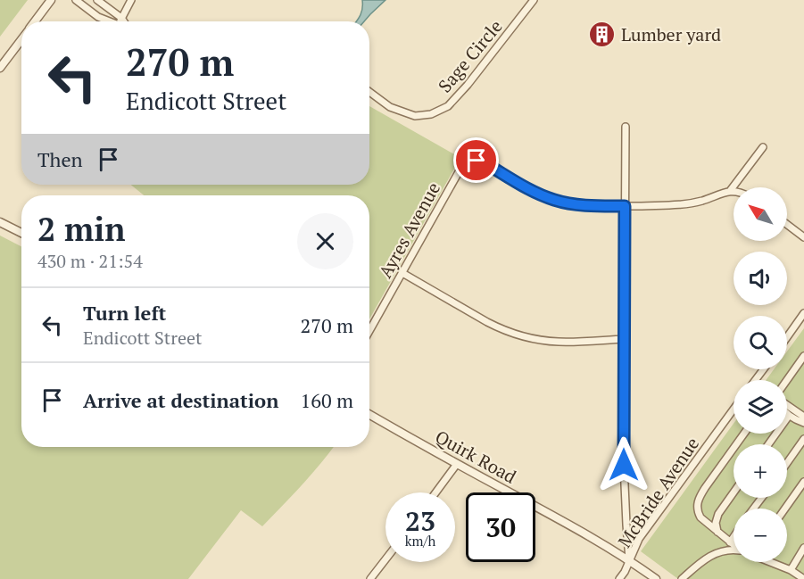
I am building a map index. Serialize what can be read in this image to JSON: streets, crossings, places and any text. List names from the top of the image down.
{
  "streets": {
    "street": [
      "Sage Circle",
      "Ayres Avenue",
      "Quirk Road",
      "McBride Avenue"
    ]
  },
  "crossings": [
    ["Quirk Road", "McBride Avenue"]
  ],
  "places": {
    "building": ["Lumber yard"]
  },
  "north": "top left",
  "page": {
    "turn": ["270 m", "Endicott Street"],
    "then": "Then",
    "map_buttons": ["+", "−"],
    "heading": ["2 min", "430 m · 21:54"],
    "list": [
      {
        "name": "Turn left",
        "note": "Endicott Street",
        "value": "270 m"
      },
      {
        "name": "Arrive at destination",
        "value": "160 m"
      }
    ],
    "speed": "23 km/h",
    "limit": "30"
  }
}
